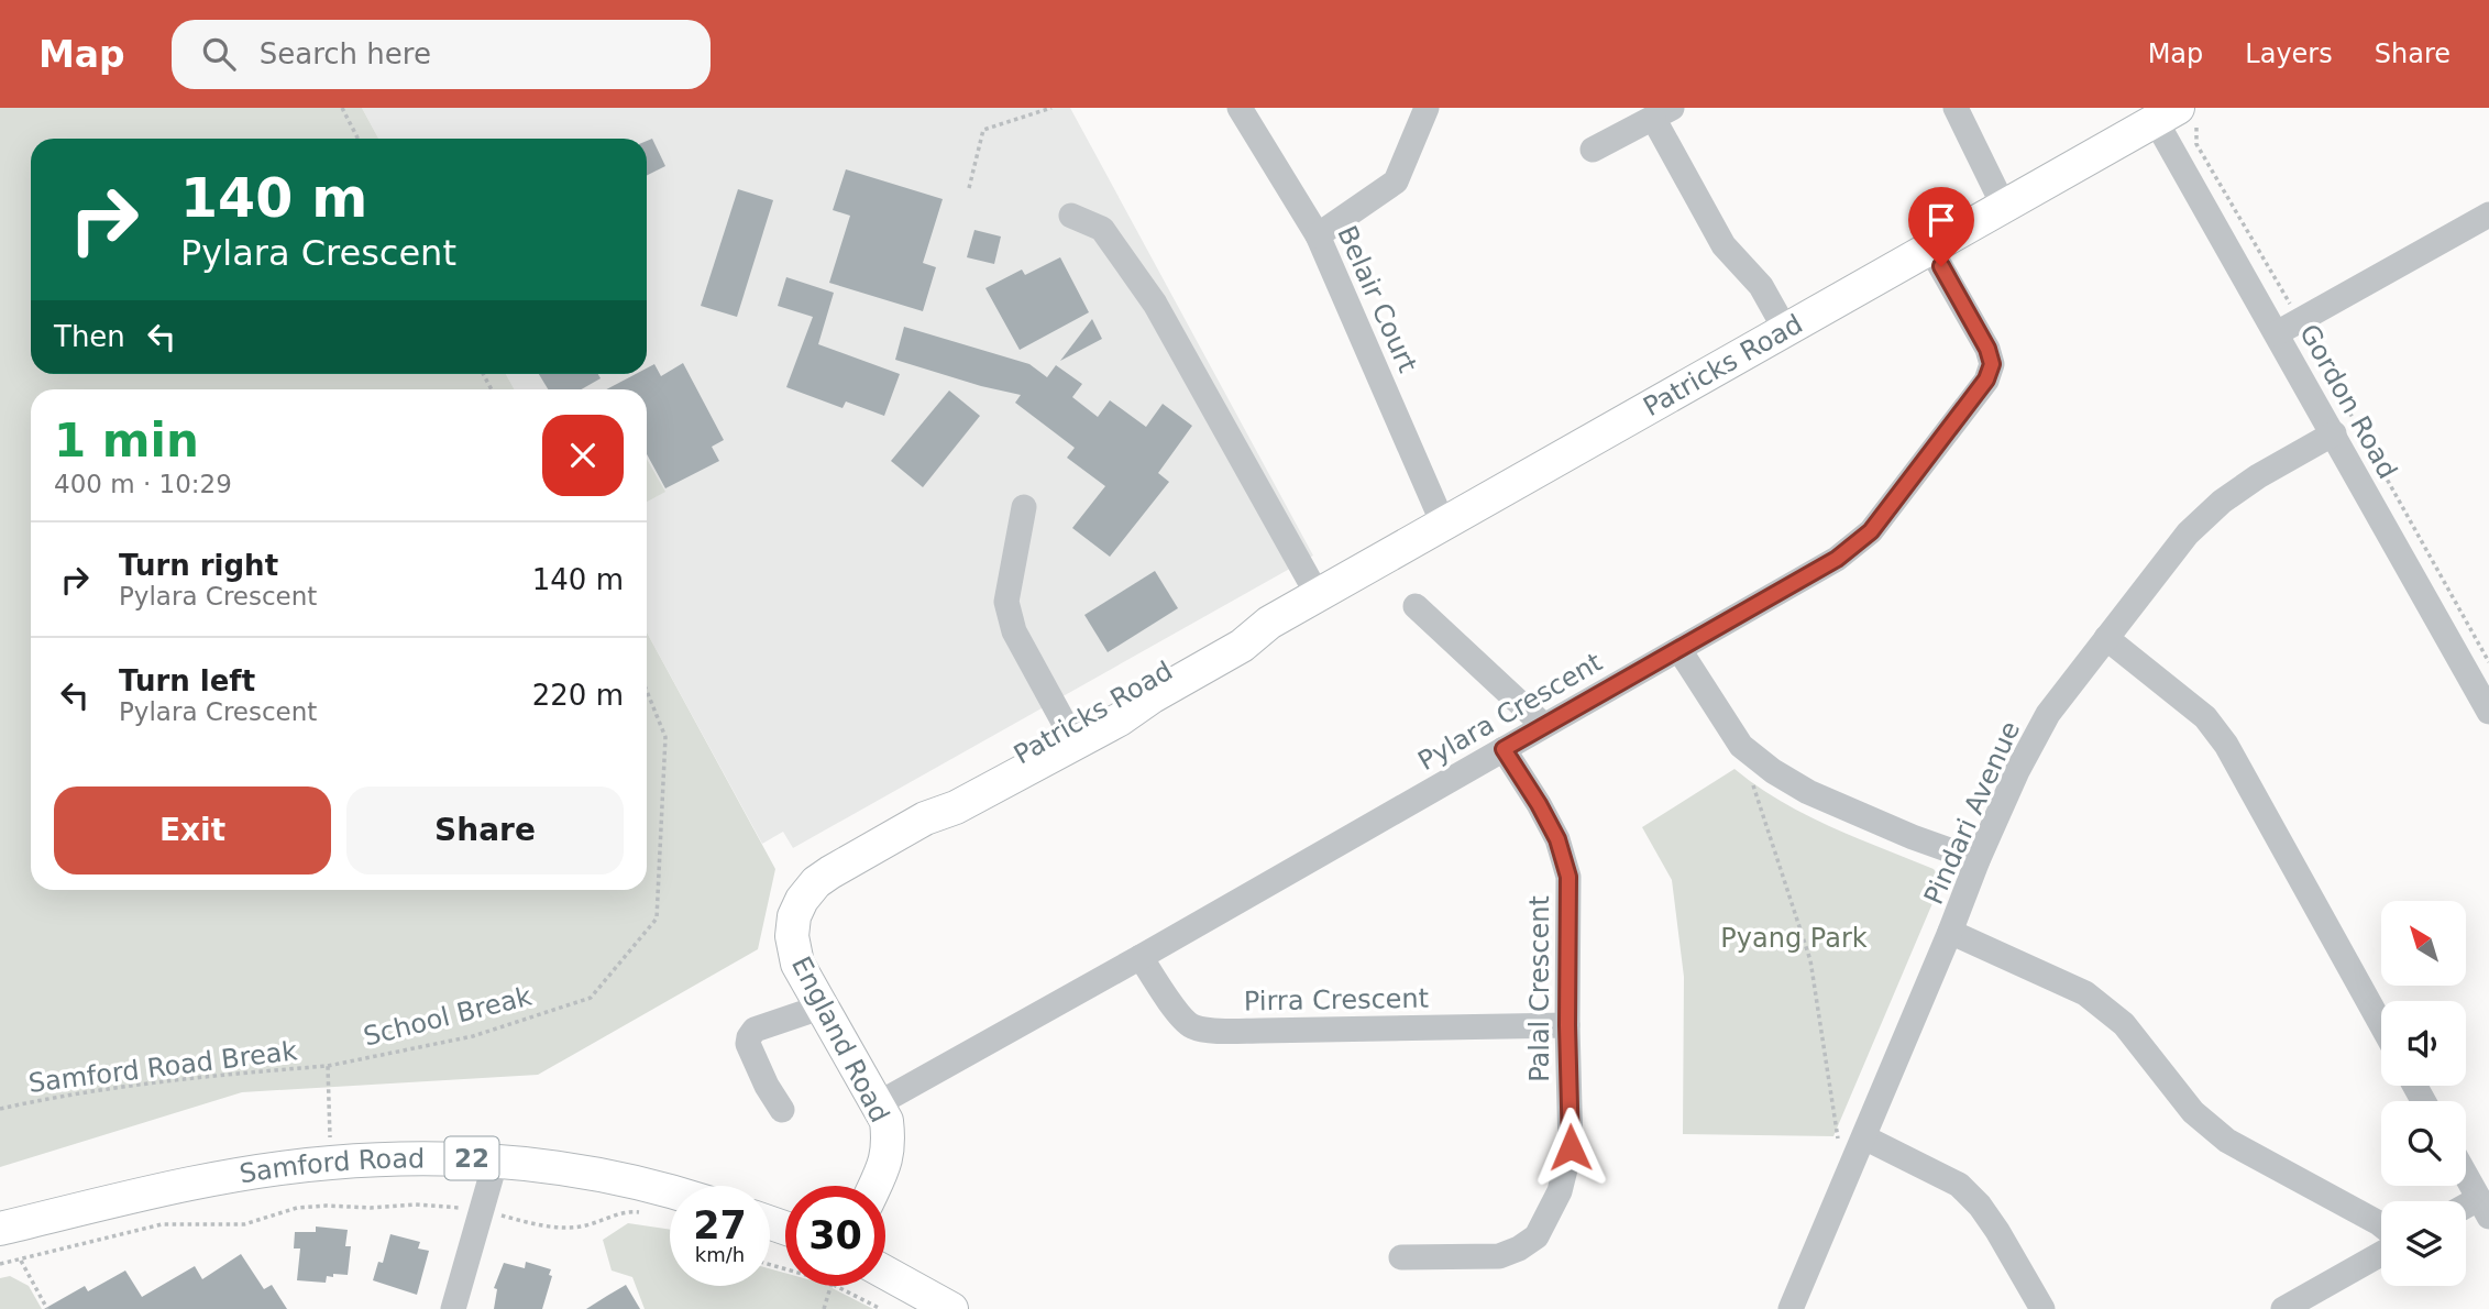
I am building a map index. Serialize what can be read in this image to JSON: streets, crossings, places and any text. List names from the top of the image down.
{
  "streets": {
    "main road": [
      "Patricks Road",
      "England Road",
      "22",
      "Samford Road"
    ],
    "street": [
      "Belair Court",
      "Gordon Road",
      "Pylara Crescent",
      "Pindari Avenue",
      "Palal Crescent",
      "Pirra Crescent"
    ],
    "path": ["School Break", "Samford Road Break"]
  },
  "crossings": [
    ["Belair Court", "Patricks Road"],
    ["Patricks Road", "Gordon Road"],
    ["Patricks Road", "Pylara Crescent"],
    ["Patricks Road", "England Road"],
    ["Gordon Road", "Pindari Avenue"],
    ["Pylara Crescent", "Palal Crescent"],
    ["Pylara Crescent", "Pirra Crescent"],
    ["Pylara Crescent", "England Road"],
    ["Palal Crescent", "Pirra Crescent"],
    ["School Break", "Samford Road Break"],
    ["Samford Road Break", "Samford Road"]
  ],
  "parks": ["Pyang Park"],
  "north": "top left",
  "page": {
    "header": "Map",
    "search": "Search here",
    "nav": ["Map", "Layers", "Share"],
    "turn": ["140 m", "Pylara Crescent"],
    "then": "Then",
    "heading": ["1 min", "400 m · 10:29"],
    "list": [
      {
        "name": "Turn right",
        "note": "Pylara Crescent",
        "value": "140 m"
      },
      {
        "name": "Turn left",
        "note": "Pylara Crescent",
        "value": "220 m"
      }
    ],
    "buttons": ["Exit", "Share"],
    "speed": "27 km/h",
    "limit": "30"
  }
}
